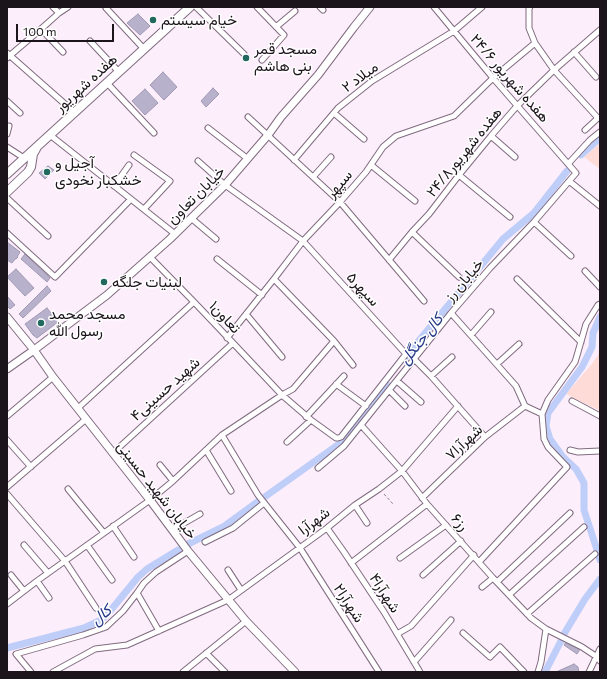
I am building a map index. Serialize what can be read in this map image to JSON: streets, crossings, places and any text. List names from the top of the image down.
{
  "streets": {
    "main road": ["هفده شهریور"],
    "street": [
      "میلاد ۲",
      "هفده شهریور ۲۴/۶",
      "هفده شهریور۲۴/۸",
      "سپهر",
      "خیابان تعاون",
      "خیابان رز",
      "سپهر۵",
      "تعاون۱",
      "شهید حسینی۴",
      "شهرآرا۷",
      "خیابان شهید حسینی",
      "شهرآرا",
      "رز۶",
      "شهرآرا۴",
      "شهرآرا۲"
    ]
  },
  "crossings": [
    ["میلاد ۲", "هفده شهریور ۲۴/۶"],
    ["هفده شهریور ۲۴/۶", "هفده شهریور۲۴/۸"],
    ["هفده شهریور ۲۴/۶", "سپهر"],
    ["سپهر", "سپهر۵"],
    ["سپهر", "تعاون۱"],
    ["خیابان تعاون", "سپهر۵"],
    ["خیابان تعاون", "تعاون۱"],
    ["خیابان تعاون", "خیابان شهید حسینی"],
    ["خیابان رز", "رز۶"],
    ["سپهر۵", "تعاون۱"],
    ["تعاون۱", "شهید حسینی۴"],
    ["شهید حسینی۴", "خیابان شهید حسینی"],
    ["شهرآرا۷", "رز۶"],
    ["خیابان شهید حسینی", "شهرآرا"],
    ["شهرآرا", "رز۶"],
    ["شهرآرا", "شهرآرا۴"],
    ["شهرآرا", "شهرآرا۲"]
  ],
  "water": ["کال جنگل", "کال"],
  "places": [
    "خیام سیستم",
    "مسجد قمر بنی هاشم",
    "آجیل و خشکبار نخودی",
    "لبنیات جلگه",
    "مسجد محمد رسول الله"
  ],
  "scale_bar": "100 m"
}
